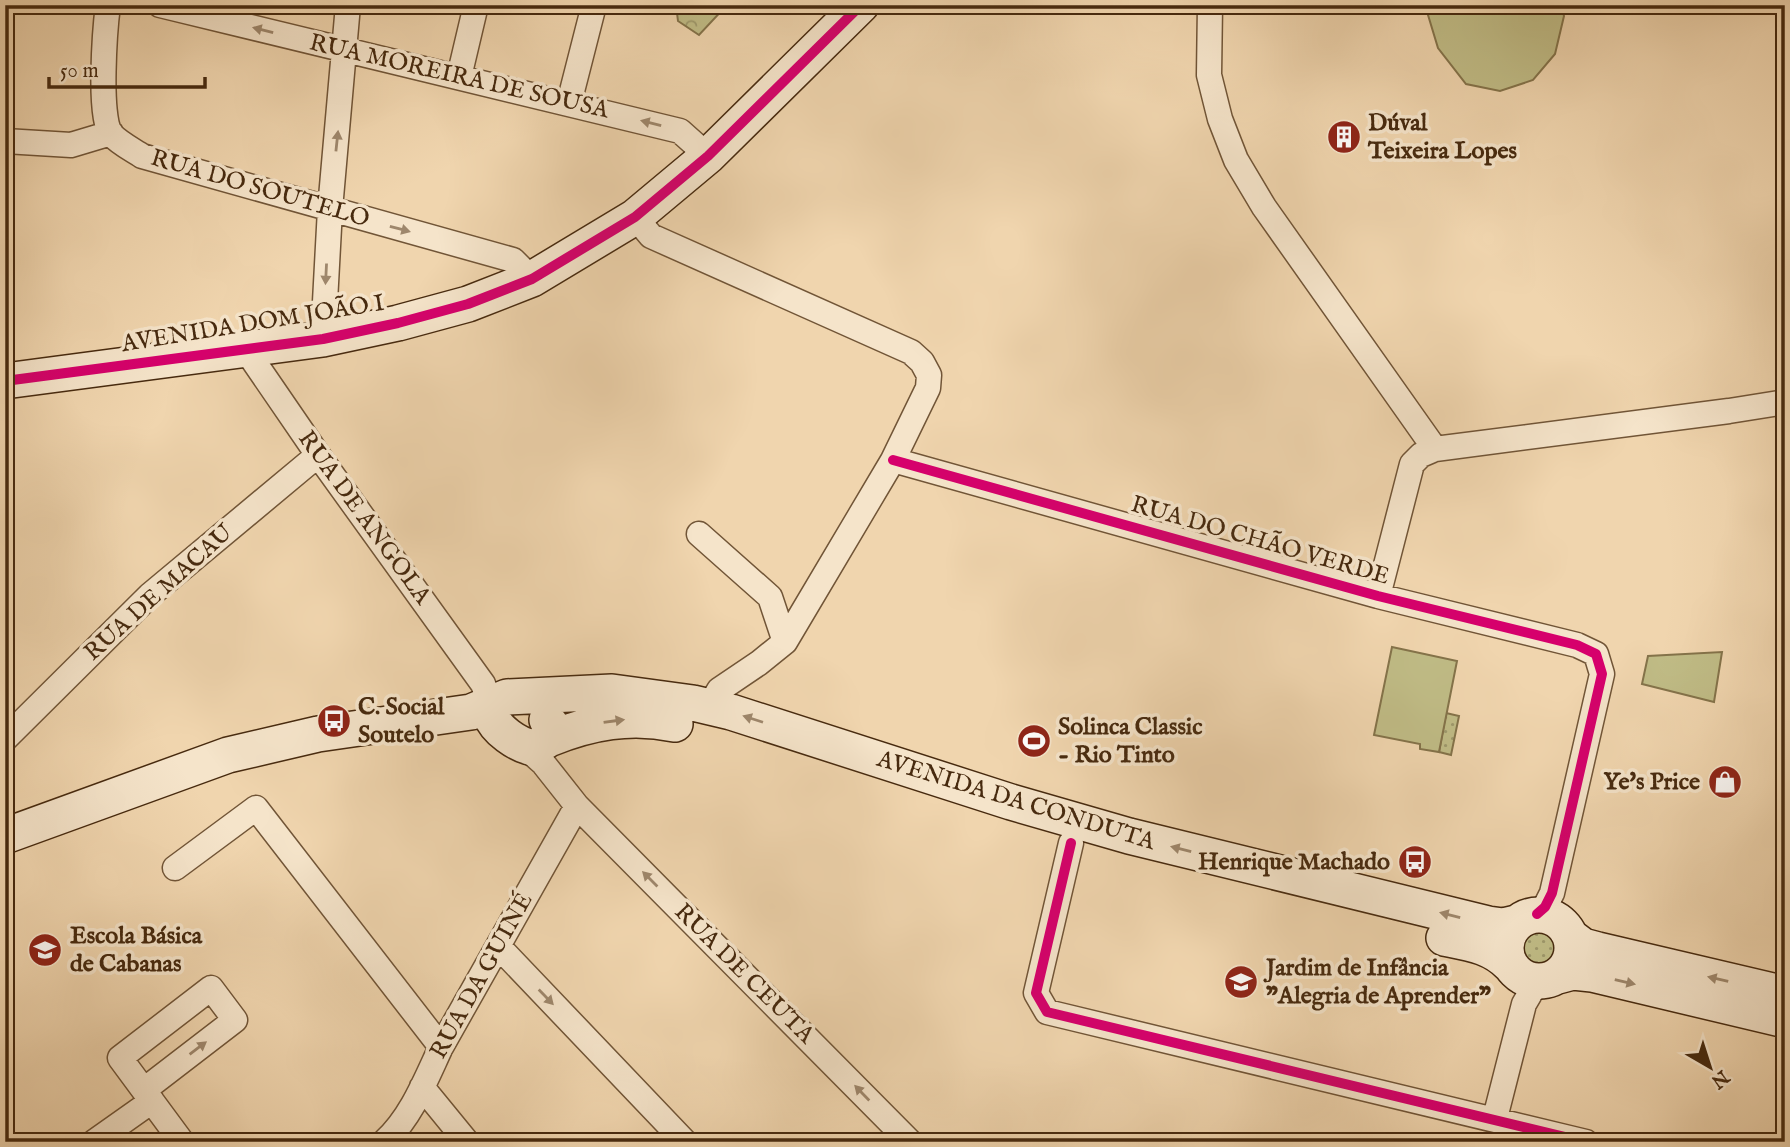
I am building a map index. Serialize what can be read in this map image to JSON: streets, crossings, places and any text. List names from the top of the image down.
{
  "streets": {
    "main road": ["AVENIDA DOM JOÃO I", "RUA DE ANGOLA", "AVENIDA DA CONDUTA"],
    "street": [
      "RUA MOREIRA DE SOUSA",
      "RUA DO SOUTELO",
      "RUA DO CHÃO VERDE",
      "RUA DE MACAU",
      "RUA DE CEUTA",
      "RUA DA GUINÉ"
    ]
  },
  "crossings": [
    ["RUA MOREIRA DE SOUSA", "AVENIDA DOM JOÃO I"],
    ["RUA DO SOUTELO", "AVENIDA DOM JOÃO I"],
    ["AVENIDA DOM JOÃO I", "RUA DE ANGOLA"],
    ["RUA DE ANGOLA", "RUA DE MACAU"],
    ["RUA DE ANGOLA", "AVENIDA DA CONDUTA"],
    ["RUA DE ANGOLA", "RUA DE CEUTA"],
    ["RUA DE ANGOLA", "RUA DA GUINÉ"],
    ["RUA DO CHÃO VERDE", "AVENIDA DA CONDUTA"],
    ["RUA DE CEUTA", "RUA DA GUINÉ"]
  ],
  "one_way": ["RUA MOREIRA DE SOUSA", "RUA DO SOUTELO"],
  "places": {
    "building": ["Dúval Teixeira Lopes"],
    "bus stop": ["C. Social Soutelo", "Henrique Machado"],
    "sports": ["Solinca Classic - Rio Tinto"],
    "shop": ["Ye's Price"],
    "school or university": ["Escola Básica de Cabanas", "Jardim de Infância \"Alegria de Aprender\""]
  },
  "scale_bar": "50 m",
  "north": "bottom right"
}
